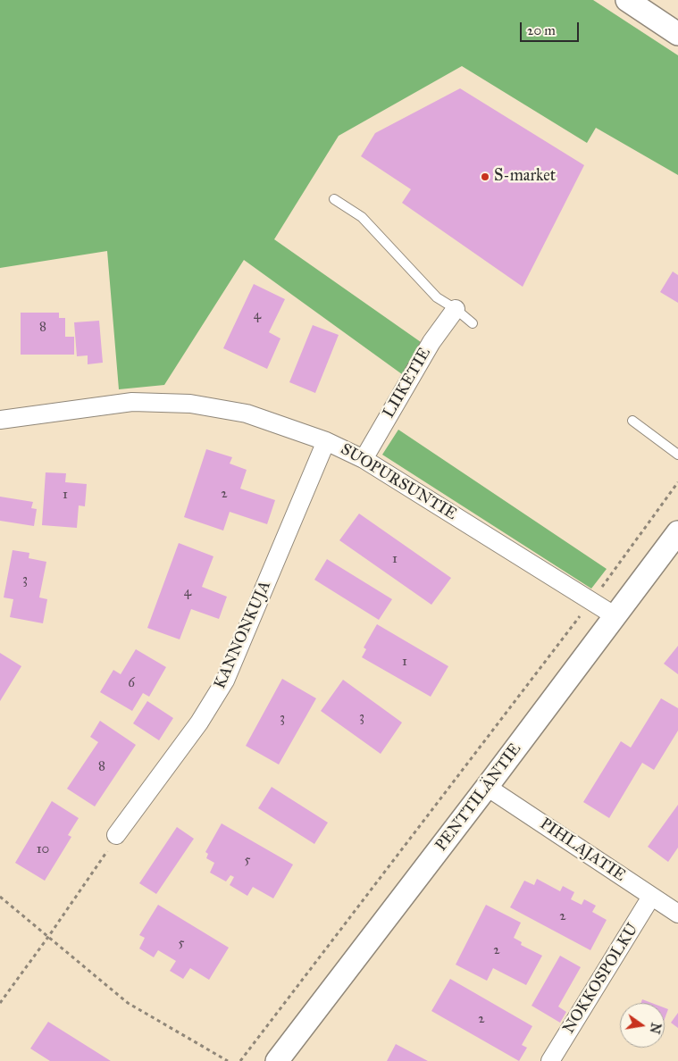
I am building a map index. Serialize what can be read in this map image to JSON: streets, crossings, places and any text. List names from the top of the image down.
{
  "streets": {
    "street": [
      "LIIKETIE",
      "SUOPURSUNTIE",
      "KANNONKUJA",
      "PENTTILÄNTIE",
      "PIHLAJATIE",
      "NOKKOSPOLKU"
    ]
  },
  "crossings": [
    ["LIIKETIE", "SUOPURSUNTIE"],
    ["SUOPURSUNTIE", "KANNONKUJA"],
    ["SUOPURSUNTIE", "PENTTILÄNTIE"],
    ["PENTTILÄNTIE", "PIHLAJATIE"],
    ["PIHLAJATIE", "NOKKOSPOLKU"]
  ],
  "places": ["S-market"],
  "house_numbers": [
    "4",
    "8",
    "2",
    "1",
    "1",
    "3",
    "4",
    "1",
    "6",
    "3",
    "3",
    "8",
    "10",
    "5",
    "2",
    "5",
    "2",
    "2"
  ],
  "scale_bar": "20 m",
  "north": "right"
}
